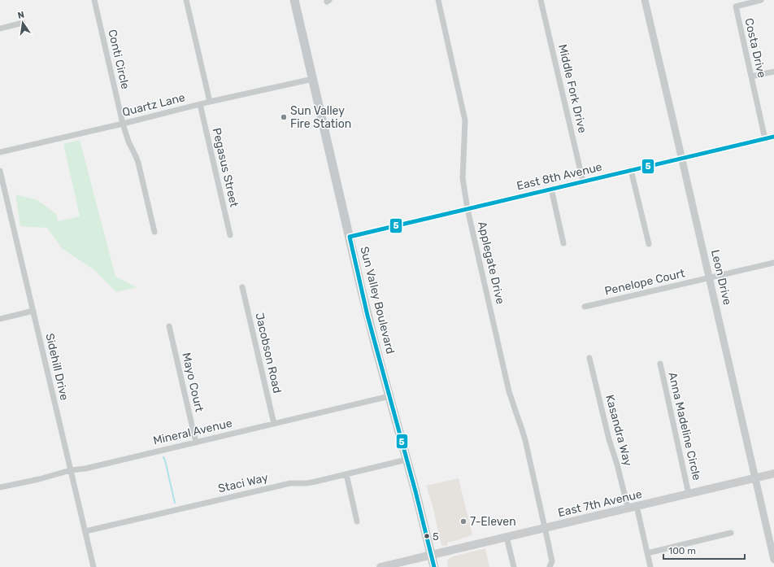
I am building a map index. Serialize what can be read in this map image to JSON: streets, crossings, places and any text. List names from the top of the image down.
{
  "streets": {
    "main road": ["Sun Valley Boulevard", "East 7th Avenue"],
    "street": [
      "Costa Drive",
      "Conti Circle",
      "Middle Fork Drive",
      "Quartz Lane",
      "Pegasus Street",
      "East 8th Avenue",
      "Applegate Drive",
      "Leon Drive",
      "Penelope Court",
      "Jacobson Road",
      "Sidehill Drive",
      "Mayo Court",
      "Anna Madeline Circle",
      "Kasandra Way",
      "Mineral Avenue",
      "Staci Way"
    ]
  },
  "crossings": [
    ["Costa Drive", "East 8th Avenue"],
    ["Conti Circle", "Quartz Lane"],
    ["Middle Fork Drive", "East 8th Avenue"],
    ["Quartz Lane", "Pegasus Street"],
    ["Quartz Lane", "Sun Valley Boulevard"],
    ["East 8th Avenue", "Applegate Drive"],
    ["East 8th Avenue", "Leon Drive"],
    ["East 8th Avenue", "Sun Valley Boulevard"],
    ["Applegate Drive", "East 7th Avenue"],
    ["Leon Drive", "Penelope Court"],
    ["Leon Drive", "East 7th Avenue"],
    ["Sun Valley Boulevard", "Mineral Avenue"],
    ["Sun Valley Boulevard", "Staci Way"],
    ["Sun Valley Boulevard", "East 7th Avenue"],
    ["Jacobson Road", "Mineral Avenue"],
    ["Sidehill Drive", "Mineral Avenue"],
    ["Sidehill Drive", "Staci Way"],
    ["Mayo Court", "Mineral Avenue"],
    ["Anna Madeline Circle", "East 7th Avenue"],
    ["Kasandra Way", "East 7th Avenue"]
  ],
  "places": ["Sun Valley Fire Station", "7-Eleven", "5"],
  "lines": ["transit line 5"],
  "scale_bar": "100 m",
  "north": "top"
}
